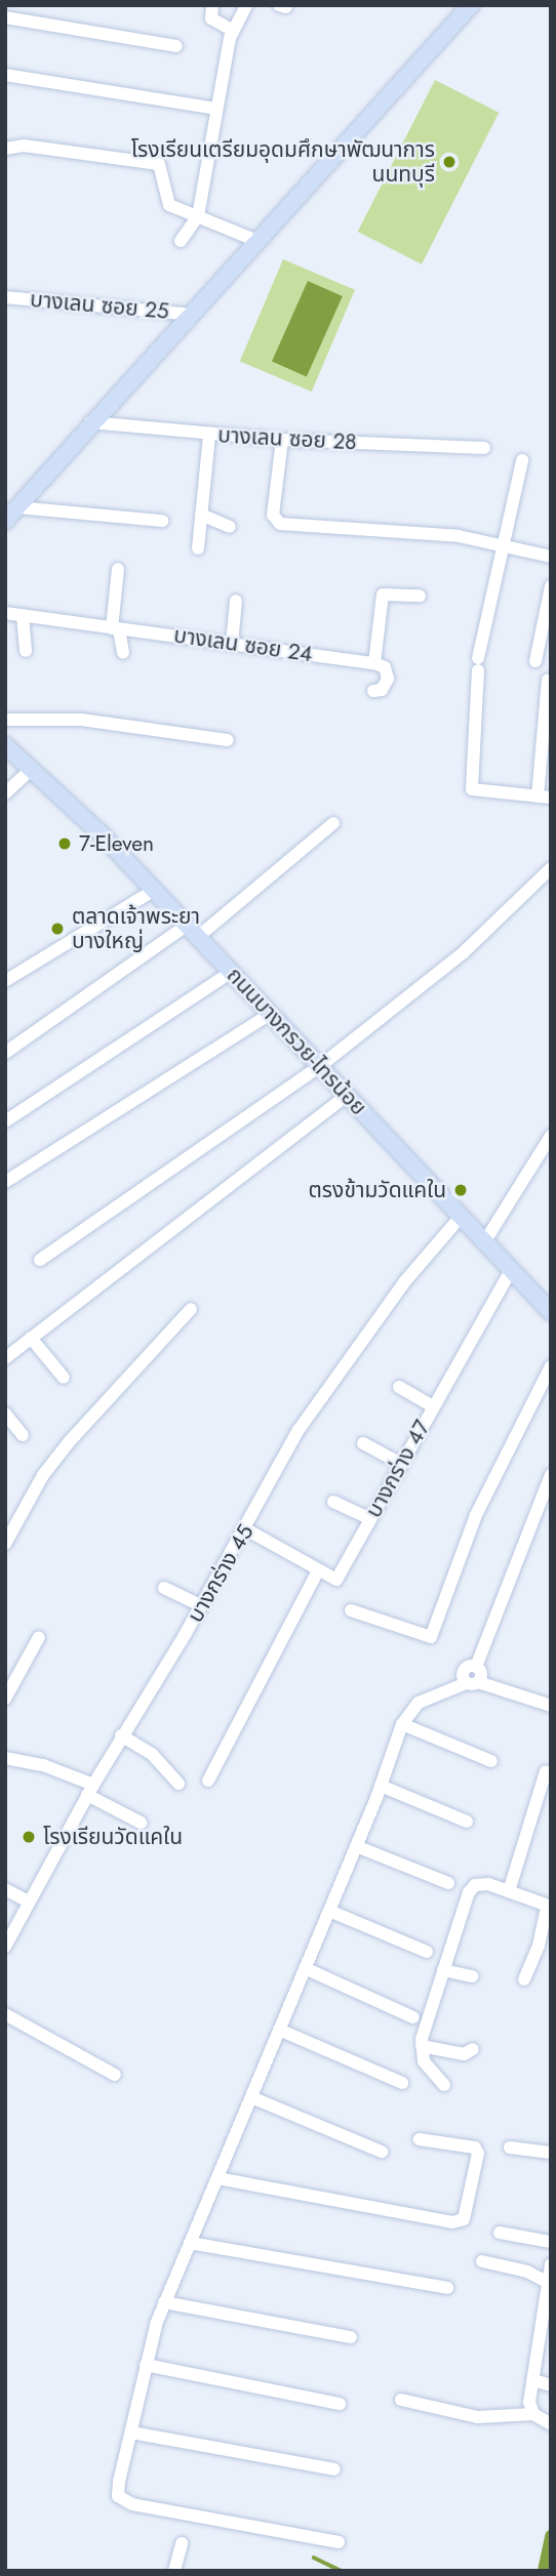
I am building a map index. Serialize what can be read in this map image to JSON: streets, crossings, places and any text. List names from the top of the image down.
{
  "streets": {
    "main road": ["ถนนบางกรวย-ไทรน้อย"],
    "street": [
      "บางเลน ซอย 25",
      "บางเลน ซอย 28",
      "บางเลน ซอย 24",
      "บางกร่าง 47",
      "บางกร่าง 45"
    ]
  },
  "crossings": [
    ["ถนนบางกรวย-ไทรน้อย", "บางกร่าง 47"],
    ["ถนนบางกรวย-ไทรน้อย", "บางกร่าง 45"]
  ],
  "places": [
    "โรงเรียนเตรียมอุดมศึกษาพัฒนาการ นนทบุรี",
    "7-Eleven",
    "ตลาดเจ้าพระยา บางใหญ่",
    "ตรงข้ามวัดแคใน",
    "โรงเรียนวัดแคใน"
  ]
}
